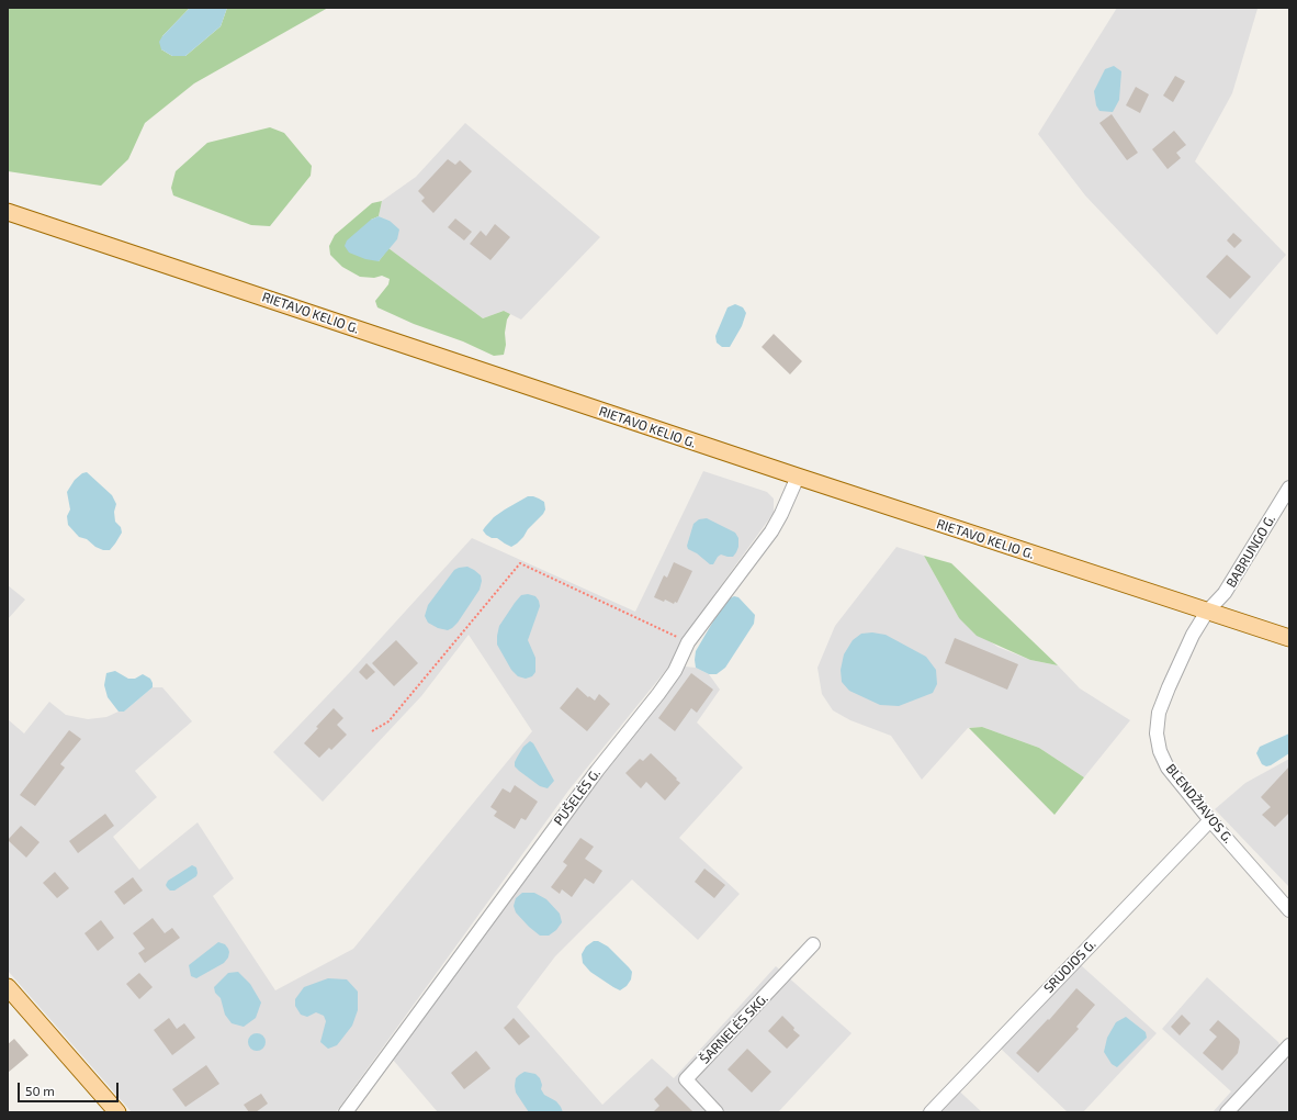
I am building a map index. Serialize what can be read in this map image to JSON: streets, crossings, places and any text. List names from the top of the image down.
{
  "streets": {
    "main road": ["RIETAVO KELIO G."],
    "street": [
      "BABRUNGO G.",
      "PUŠELĖS G.",
      "BLENDŽIAVOS G.",
      "SRUOJOS G.",
      "ŠARNELĖS SKG."
    ]
  },
  "crossings": [
    ["RIETAVO KELIO G.", "BABRUNGO G."],
    ["RIETAVO KELIO G.", "PUŠELĖS G."],
    ["RIETAVO KELIO G.", "BLENDŽIAVOS G."],
    ["BABRUNGO G.", "BLENDŽIAVOS G."],
    ["BLENDŽIAVOS G.", "SRUOJOS G."]
  ],
  "scale_bar": "50 m"
}
